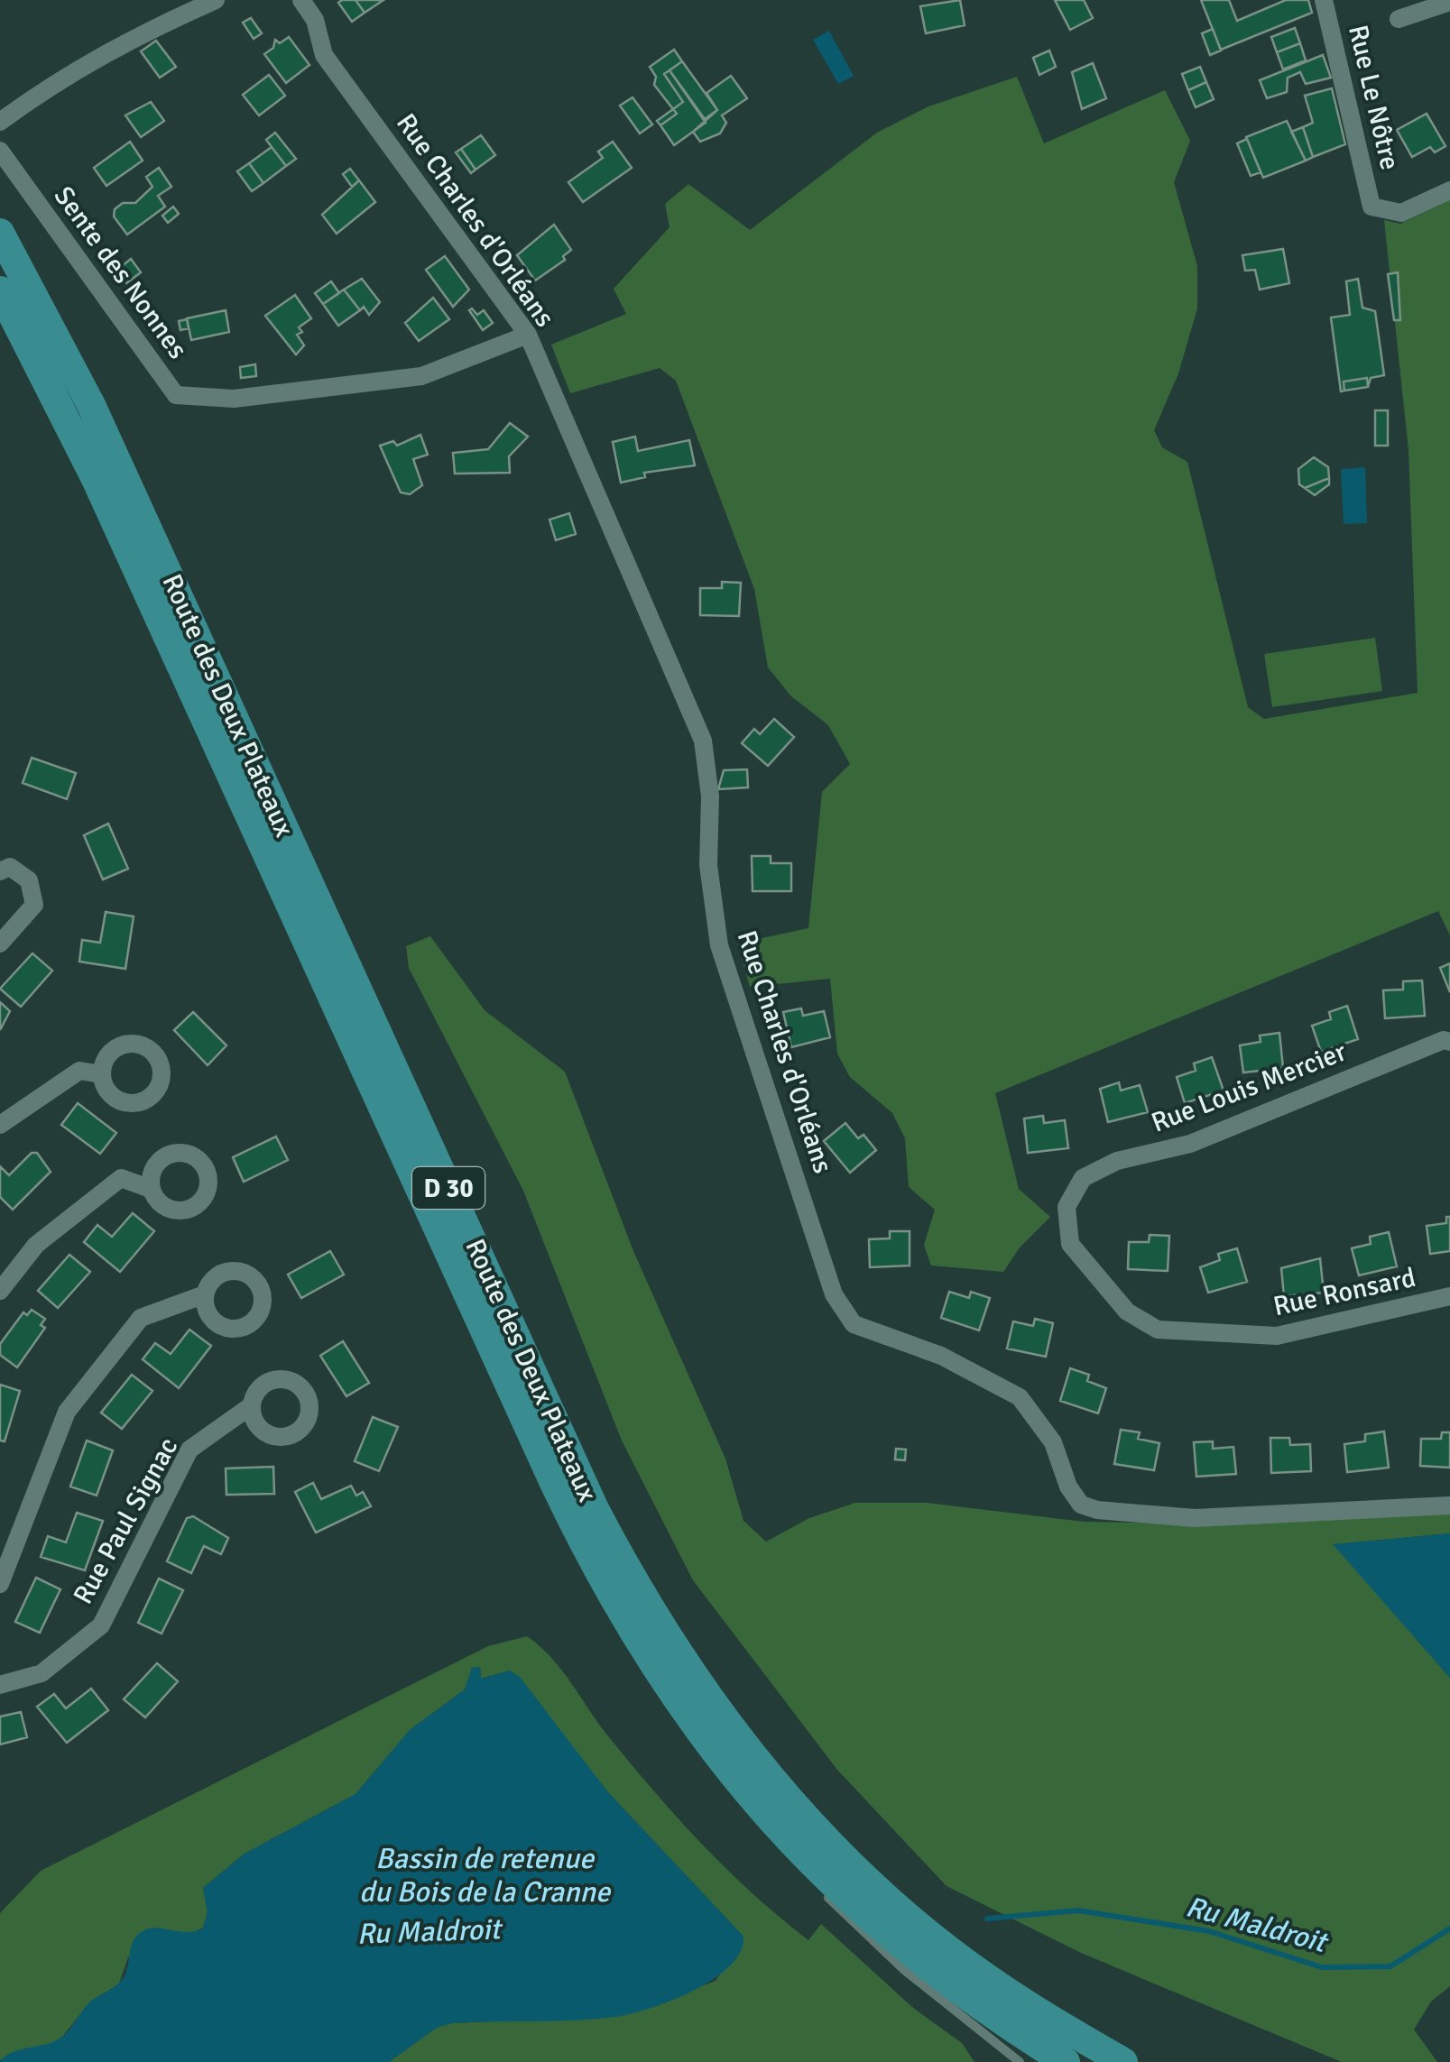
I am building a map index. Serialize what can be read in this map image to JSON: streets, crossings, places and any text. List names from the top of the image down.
{
  "streets": {
    "main road": ["Route des Deux Plateaux", "D 30"],
    "street": [
      "Rue Le Nôtre",
      "Rue Charles d'Orléans",
      "Sente des Nonnes",
      "Rue Louis Mercier",
      "Rue Ronsard",
      "Rue Paul Signac"
    ]
  },
  "crossings": [
    ["Rue Charles d'Orléans", "Sente des Nonnes"],
    ["Rue Louis Mercier", "Rue Ronsard"]
  ],
  "water": ["Bassin de retenue du Bois de la Cranne", "Ru Maldroit"]
}
